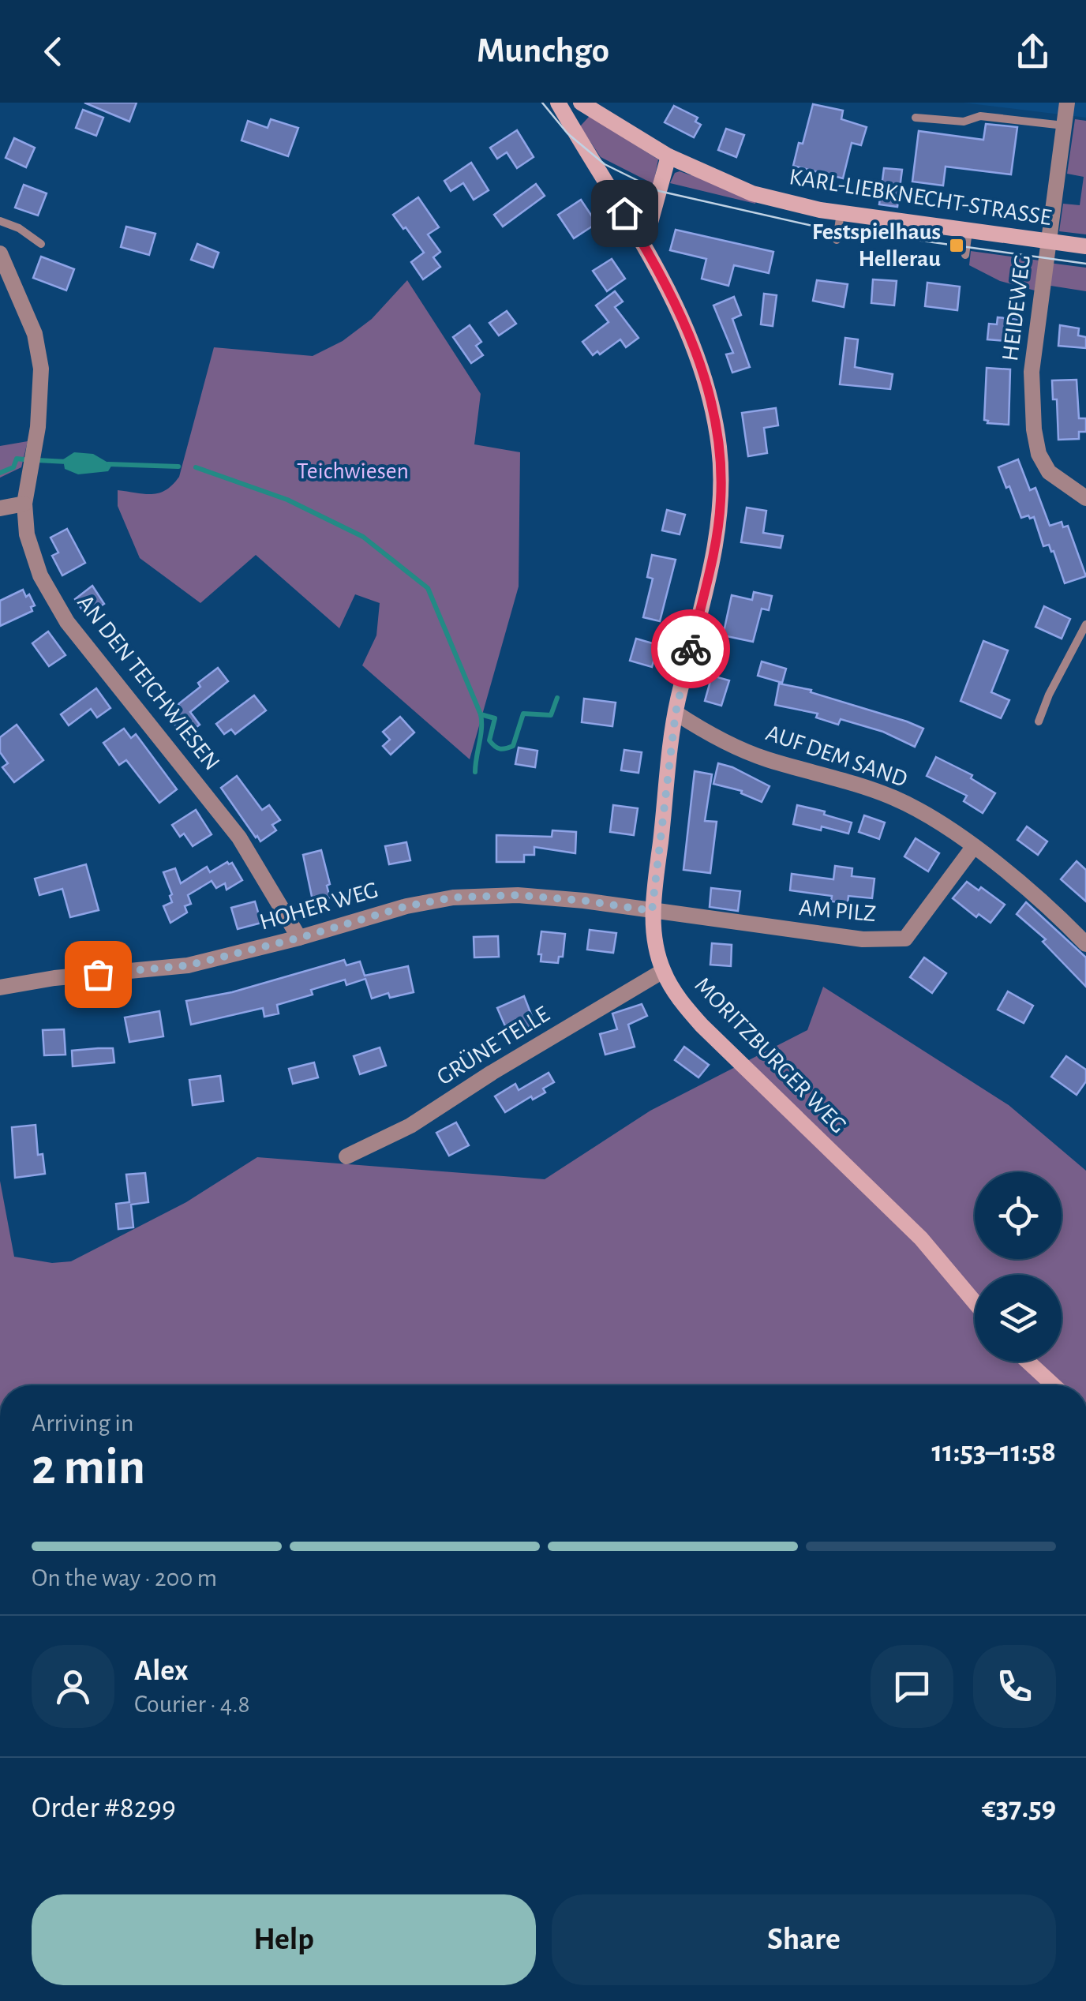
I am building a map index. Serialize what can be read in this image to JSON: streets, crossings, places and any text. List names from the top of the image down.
{
  "streets": {
    "street": [
      "KARL-LIEBKNECHT-STRASSE",
      "HEIDEWEG",
      "AN DEN TEICHWIESEN",
      "AUF DEM SAND",
      "HOHER WEG",
      "AM PILZ",
      "GRÜNE TELLE",
      "MORITZBURGER WEG"
    ]
  },
  "crossings": [
    ["KARL-LIEBKNECHT-STRASSE", "HEIDEWEG"],
    ["AN DEN TEICHWIESEN", "HOHER WEG"],
    ["AUF DEM SAND", "AM PILZ"],
    ["AUF DEM SAND", "MORITZBURGER WEG"],
    ["HOHER WEG", "AM PILZ"],
    ["HOHER WEG", "MORITZBURGER WEG"],
    ["AM PILZ", "MORITZBURGER WEG"],
    ["GRÜNE TELLE", "MORITZBURGER WEG"]
  ],
  "parks": ["Teichwiesen"],
  "places": {
    "transit": ["Festspielhaus Hellerau"]
  },
  "page": {
    "header": "Munchgo",
    "heading": ["2 min", "Arriving in", "11:53–11:58"],
    "panel": [
      "Alex",
      "Courier · 4.8",
      "Order #8299",
      "€37.59"
    ],
    "bar": "On the way · 200 m",
    "buttons": ["Help", "Share"]
  }
}
